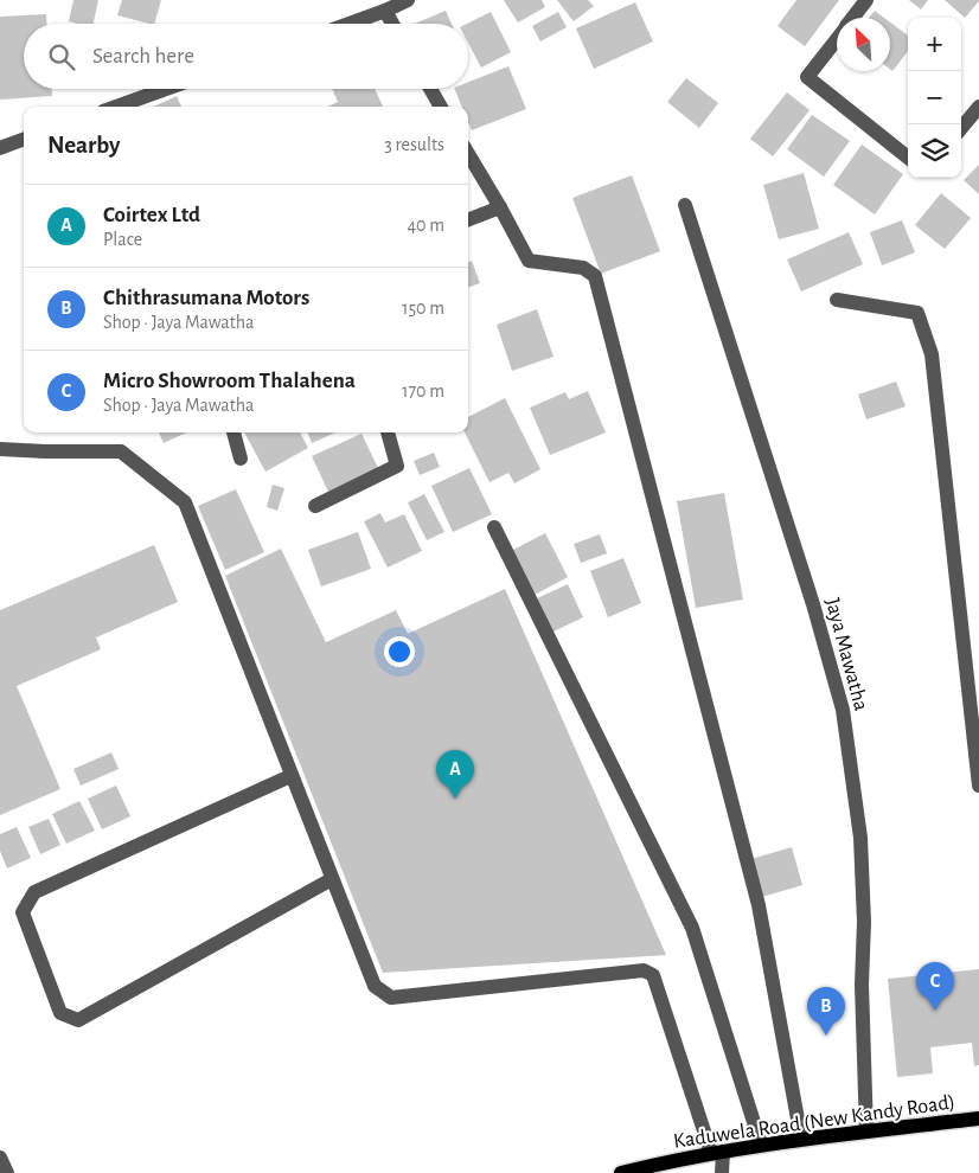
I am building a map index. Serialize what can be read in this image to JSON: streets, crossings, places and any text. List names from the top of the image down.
{
  "streets": {
    "main road": ["Kaduwela Road (New Kandy Road)"],
    "street": ["Jaya Mawatha"]
  },
  "crossings": [
    ["Jaya Mawatha", "Kaduwela Road (New Kandy Road)"]
  ],
  "north": "top left",
  "page": {
    "map_buttons": ["+", "−"],
    "search": "Search here",
    "heading": ["Nearby", "3 results"],
    "list": [
      {
        "mark": "A",
        "name": "Coirtex Ltd",
        "note": "Place",
        "value": "40 m"
      },
      {
        "mark": "B",
        "name": "Chithrasumana Motors",
        "note": "Shop · Jaya Mawatha",
        "value": "150 m"
      },
      {
        "mark": "C",
        "name": "Micro Showroom Thalahena",
        "note": "Shop · Jaya Mawatha",
        "value": "170 m"
      }
    ],
    "pins": ["A", "C", "B"]
  }
}
